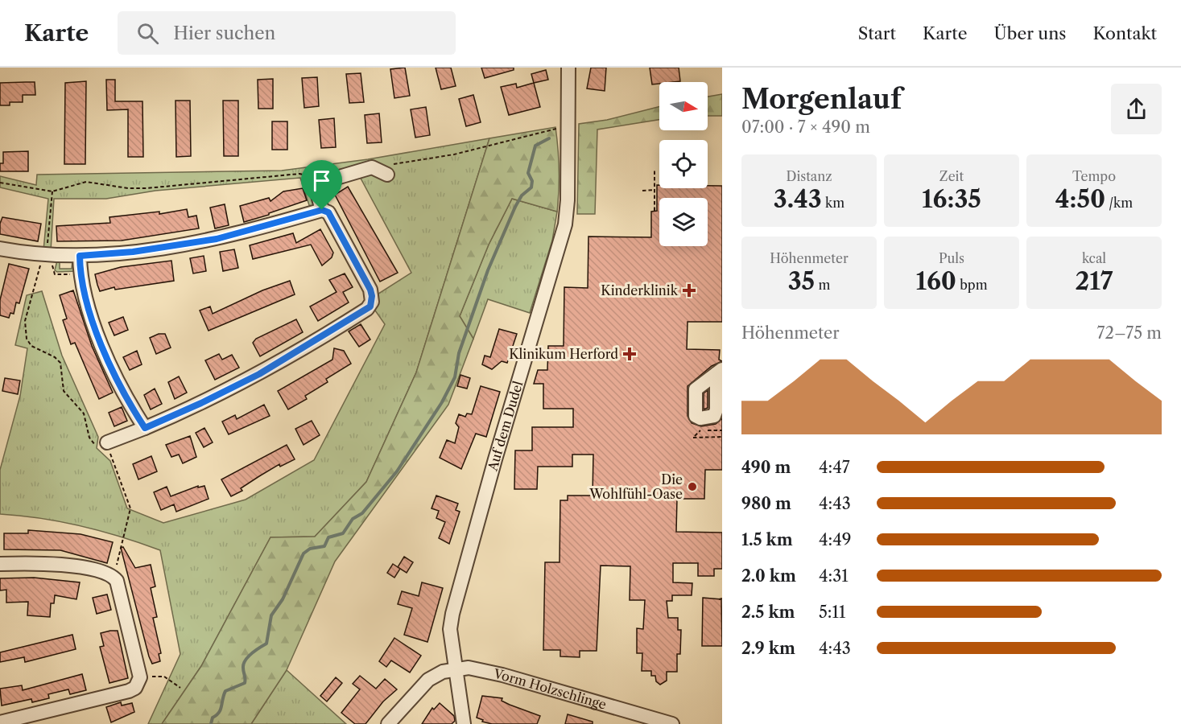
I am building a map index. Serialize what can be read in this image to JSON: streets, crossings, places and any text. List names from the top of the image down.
{
  "streets": {
    "street": ["Auf dem Dudel", "Vorm Holzschlinge"]
  },
  "crossings": [
    ["Auf dem Dudel", "Vorm Holzschlinge"]
  ],
  "places": {
    "health": ["Kinderklinik", "Klinikum Herford"],
    "other": ["Die Wohlfühl-Oase"]
  },
  "north": "right",
  "page": {
    "header": "Karte",
    "search": "Hier suchen",
    "nav": [
      "Start",
      "Karte",
      "Über uns",
      "Kontakt"
    ],
    "heading": ["Morgenlauf", "07:00 · 7 × 490 m"],
    "stats": [
      ["Distanz", "3.43 km"],
      ["Zeit", "16:35"],
      ["Tempo", "4:50 /km"],
      ["Höhenmeter", "35 m"],
      ["Puls", "160 bpm"],
      ["kcal", "217"]
    ],
    "chart": ["Höhenmeter", "72–75 m"],
    "list": [
      {
        "name": "490 m",
        "note": "4:47"
      },
      {
        "name": "980 m",
        "note": "4:43"
      },
      {
        "name": "1.5 km",
        "note": "4:49"
      },
      {
        "name": "2.0 km",
        "note": "4:31"
      },
      {
        "name": "2.5 km",
        "note": "5:11"
      },
      {
        "name": "2.9 km",
        "note": "4:43"
      }
    ]
  }
}
